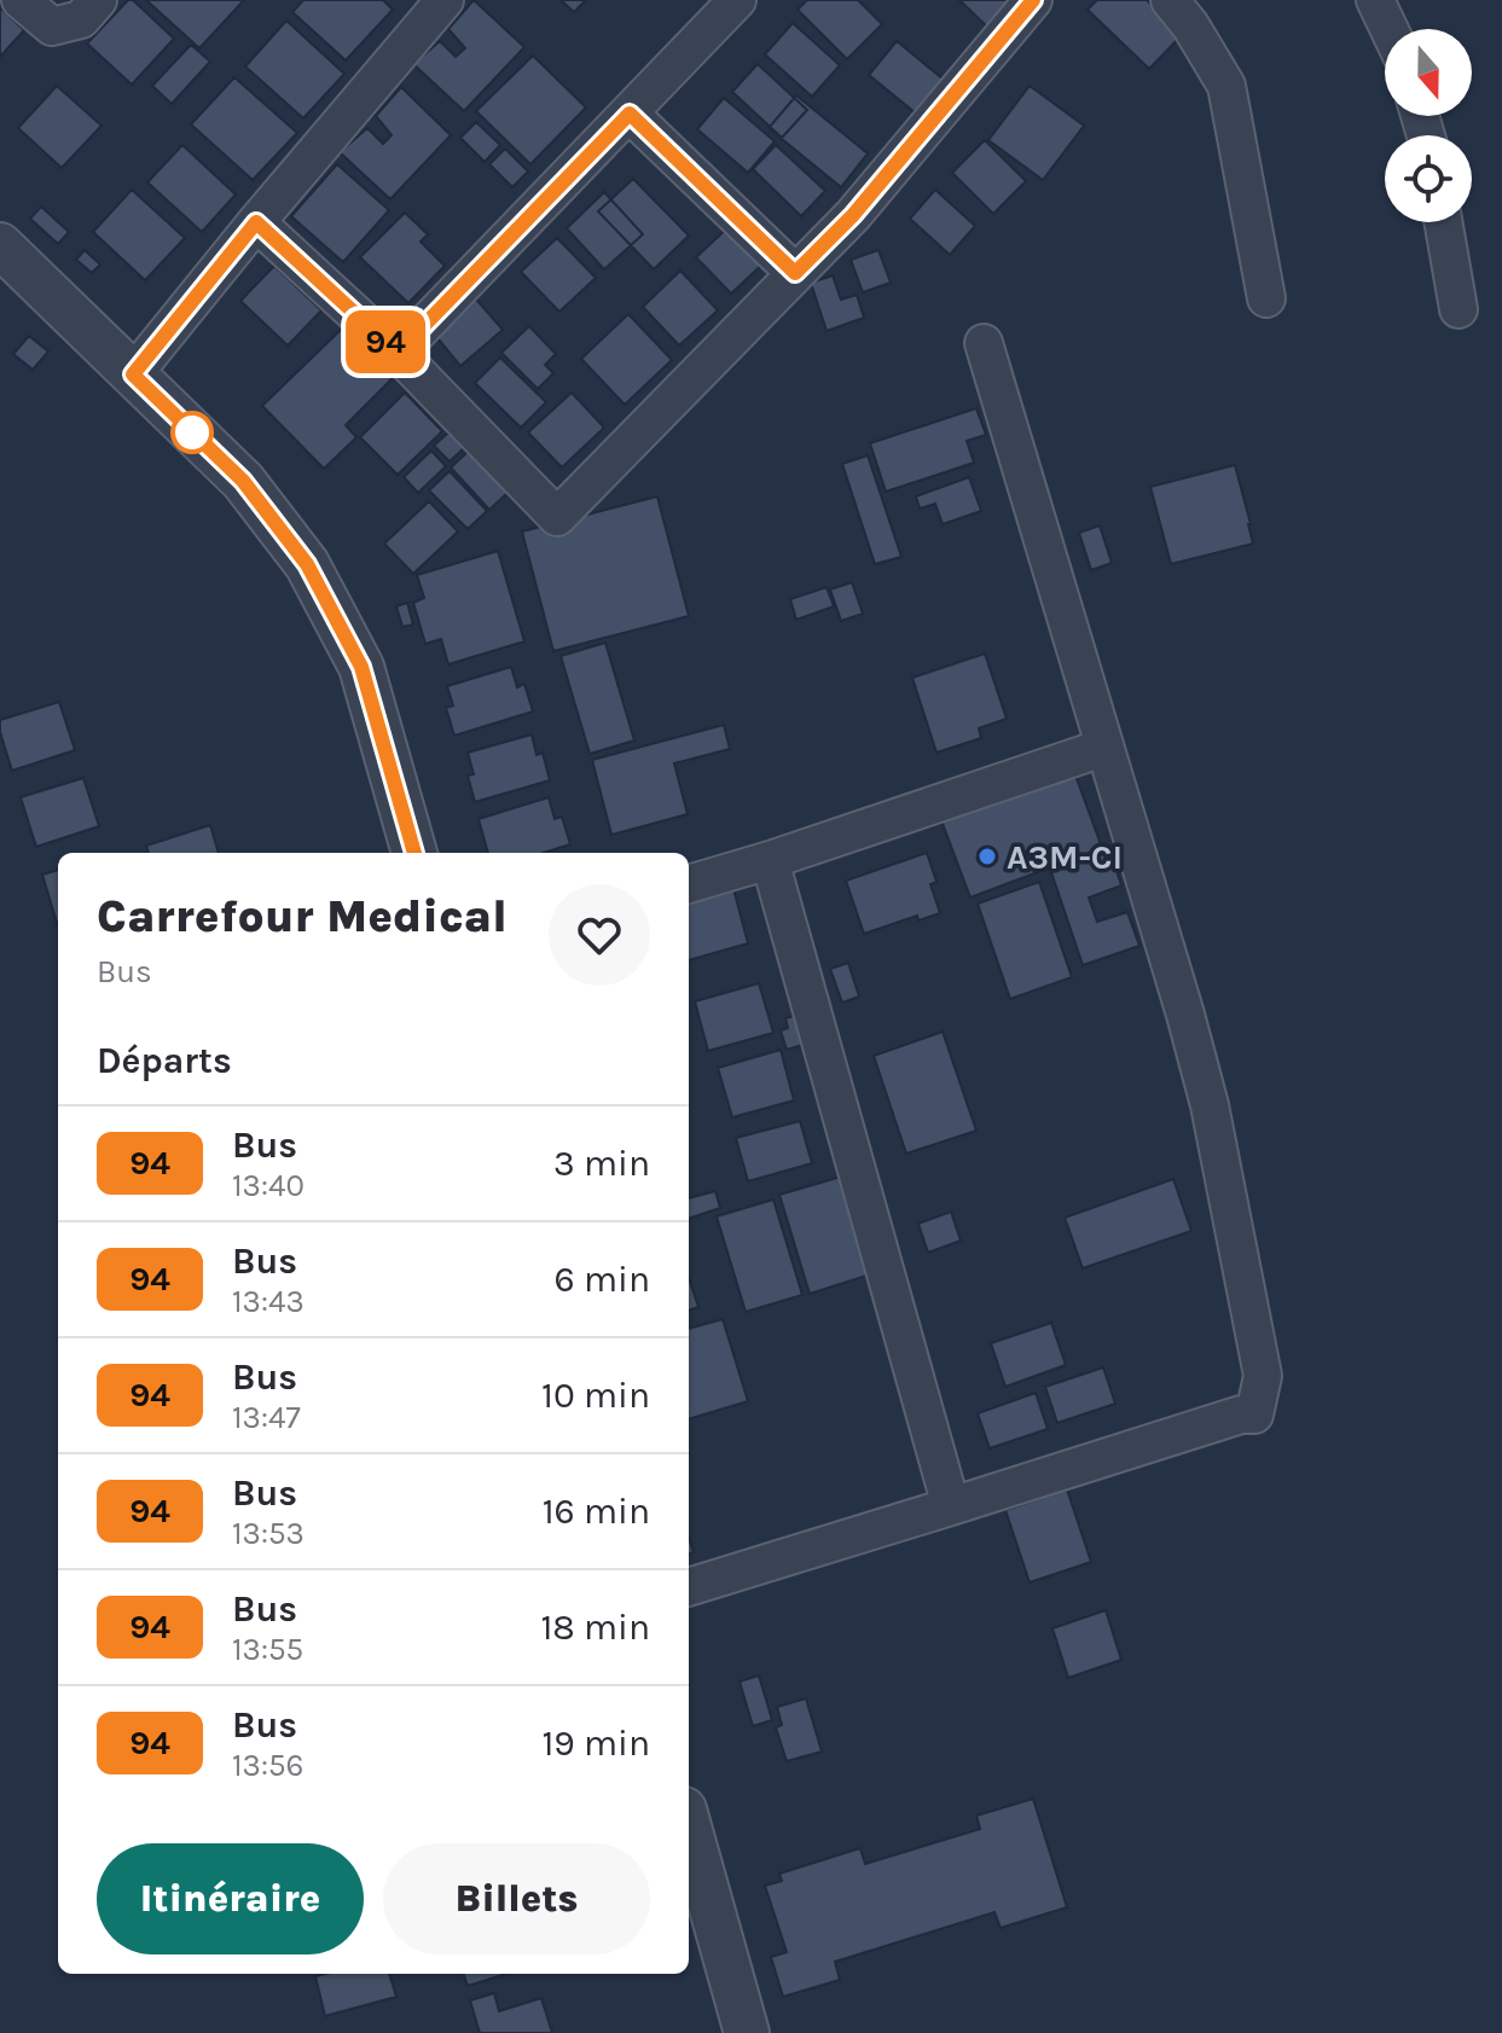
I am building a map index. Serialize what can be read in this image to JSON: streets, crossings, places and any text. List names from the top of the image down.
{
  "places": ["A3M-CI"],
  "lines": ["bus line 94"],
  "north": "bottom",
  "page": {
    "on_map": "94",
    "heading": [
      ["Carrefour Medical", "Bus"],
      "Départs"
    ],
    "list": [
      {
        "mark": "94",
        "name": "Bus",
        "note": "13:40",
        "value": "3 min"
      },
      {
        "mark": "94",
        "name": "Bus",
        "note": "13:43",
        "value": "6 min"
      },
      {
        "mark": "94",
        "name": "Bus",
        "note": "13:47",
        "value": "10 min"
      },
      {
        "mark": "94",
        "name": "Bus",
        "note": "13:53",
        "value": "16 min"
      },
      {
        "mark": "94",
        "name": "Bus",
        "note": "13:55",
        "value": "18 min"
      },
      {
        "mark": "94",
        "name": "Bus",
        "note": "13:56",
        "value": "19 min"
      }
    ],
    "buttons": ["Itinéraire", "Billets"]
  }
}
